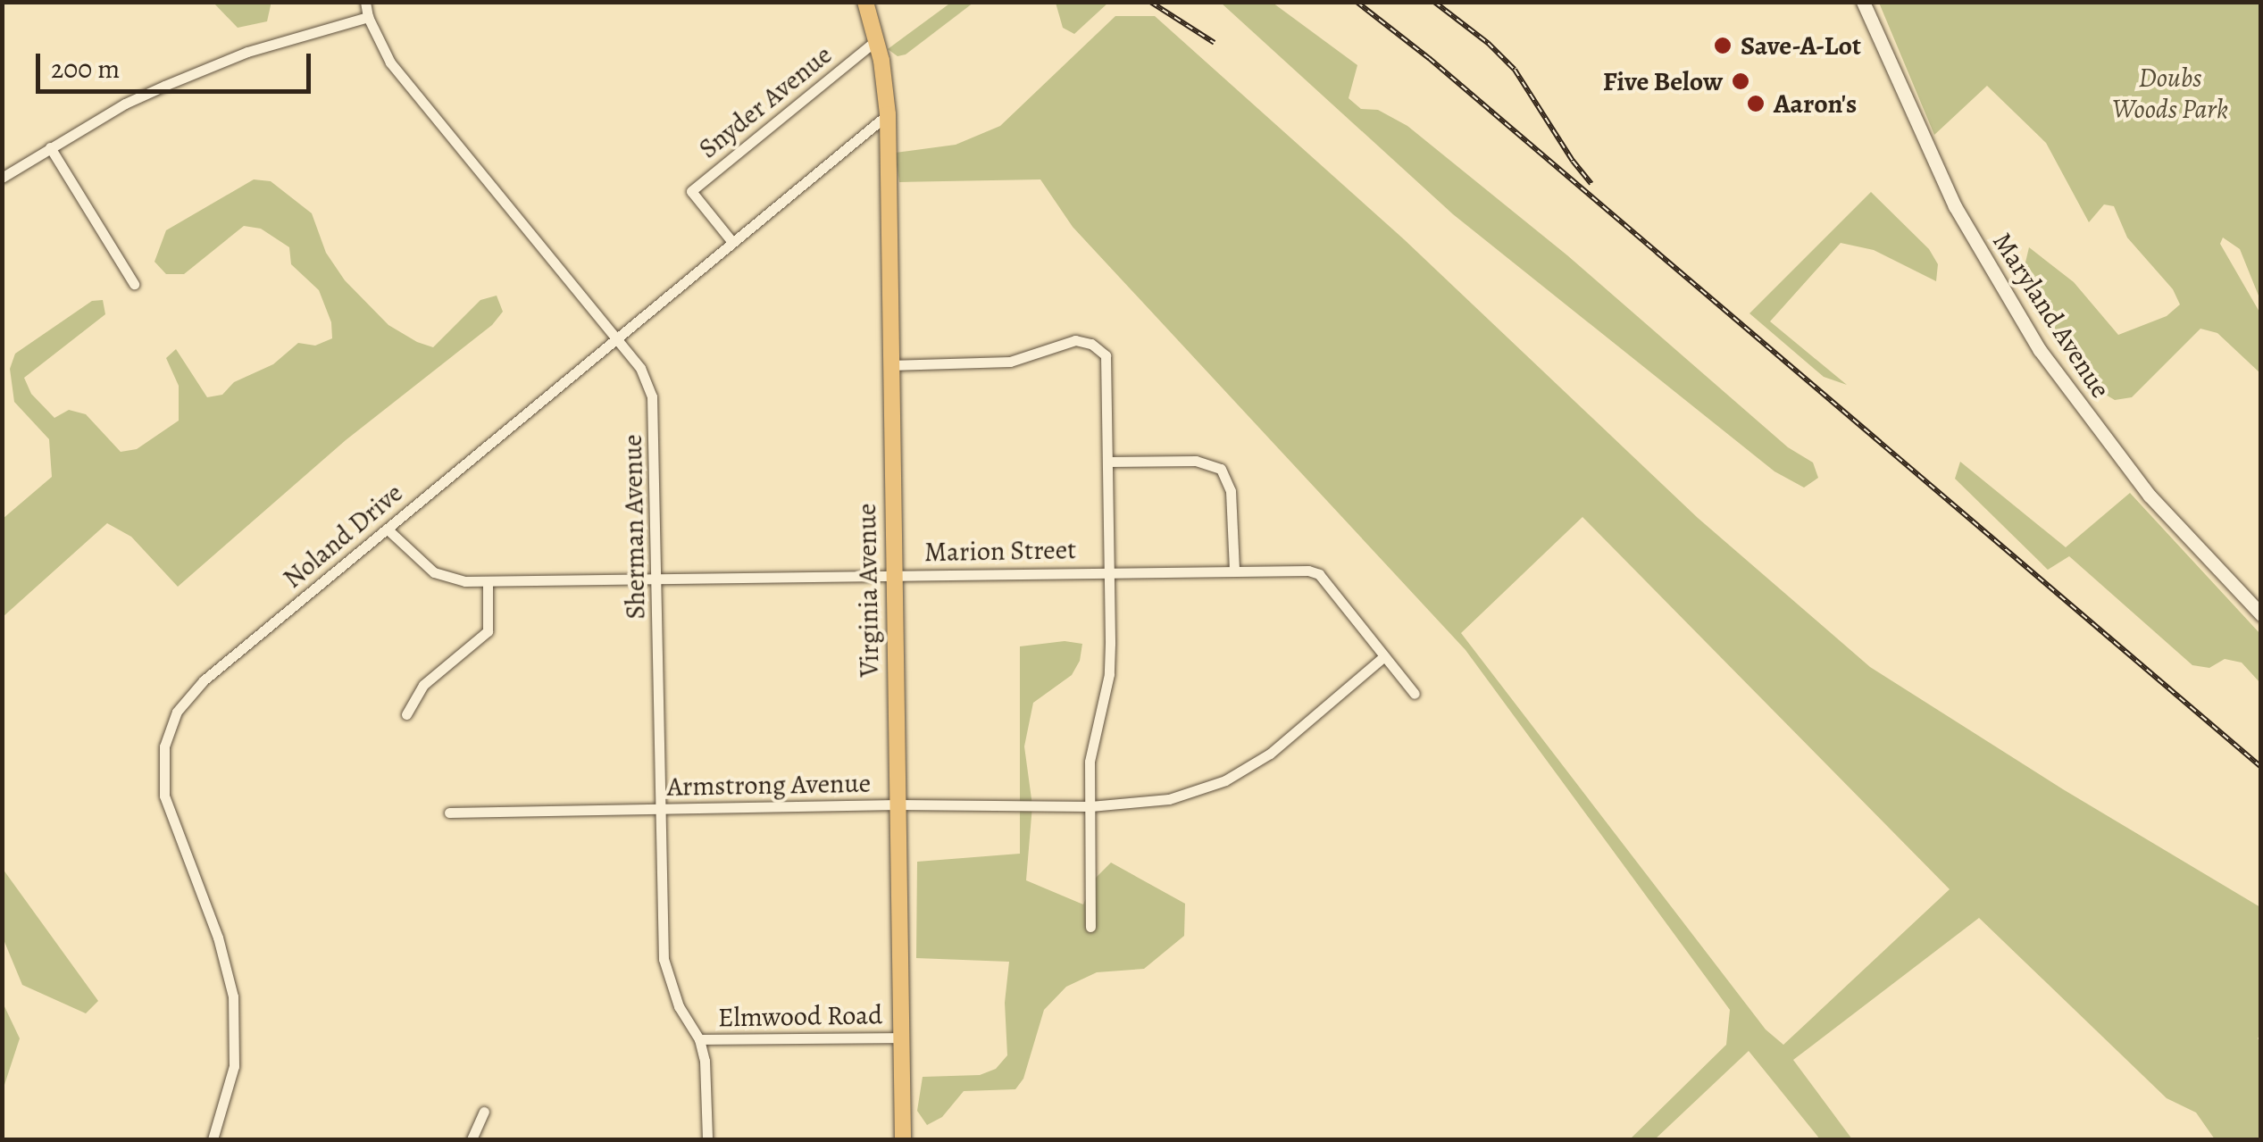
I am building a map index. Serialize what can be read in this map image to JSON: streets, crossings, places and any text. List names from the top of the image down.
{
  "streets": {
    "main road": ["Maryland Avenue", "Virginia Avenue"],
    "street": [
      "Snyder Avenue",
      "Sherman Avenue",
      "Noland Drive",
      "Marion Street",
      "Armstrong Avenue",
      "Elmwood Road"
    ]
  },
  "crossings": [
    ["Snyder Avenue", "Noland Drive"],
    ["Snyder Avenue", "Virginia Avenue"],
    ["Sherman Avenue", "Noland Drive"],
    ["Sherman Avenue", "Marion Street"],
    ["Sherman Avenue", "Armstrong Avenue"],
    ["Sherman Avenue", "Elmwood Road"],
    ["Noland Drive", "Marion Street"],
    ["Noland Drive", "Virginia Avenue"],
    ["Marion Street", "Virginia Avenue"],
    ["Marion Street", "Armstrong Avenue"],
    ["Virginia Avenue", "Armstrong Avenue"],
    ["Virginia Avenue", "Elmwood Road"]
  ],
  "parks": ["Doubs Woods Park"],
  "places": ["Save-A-Lot", "Five Below", "Aaron's"],
  "scale_bar": "200 m"
}
